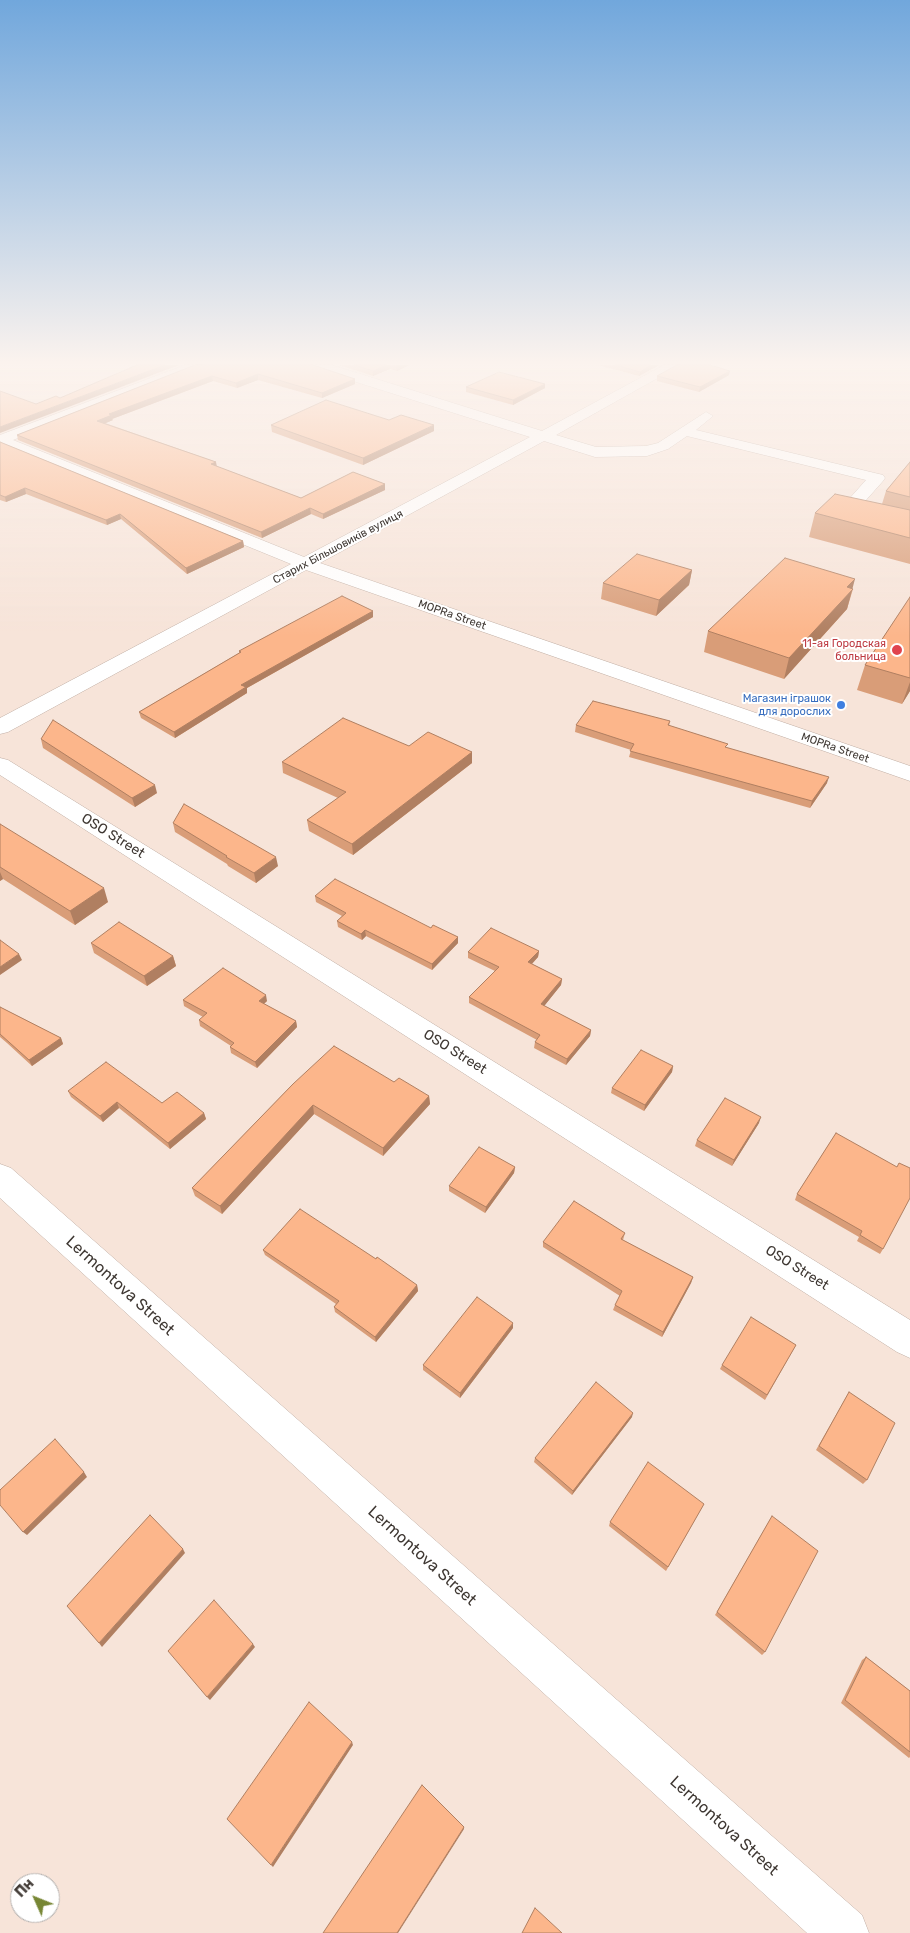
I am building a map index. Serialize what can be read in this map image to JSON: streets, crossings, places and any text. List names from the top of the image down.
{
  "streets": {
    "street": [
      "Старих Більшовиків вулиця",
      "MOPRa Street",
      "OSO Street",
      "Lermontova Street"
    ]
  },
  "crossings": [
    ["Старих Більшовиків вулиця", "MOPRa Street"]
  ],
  "places": ["11-ая Городская больница", "Магазин іграшок для дорослих"],
  "north": "top left"
}
